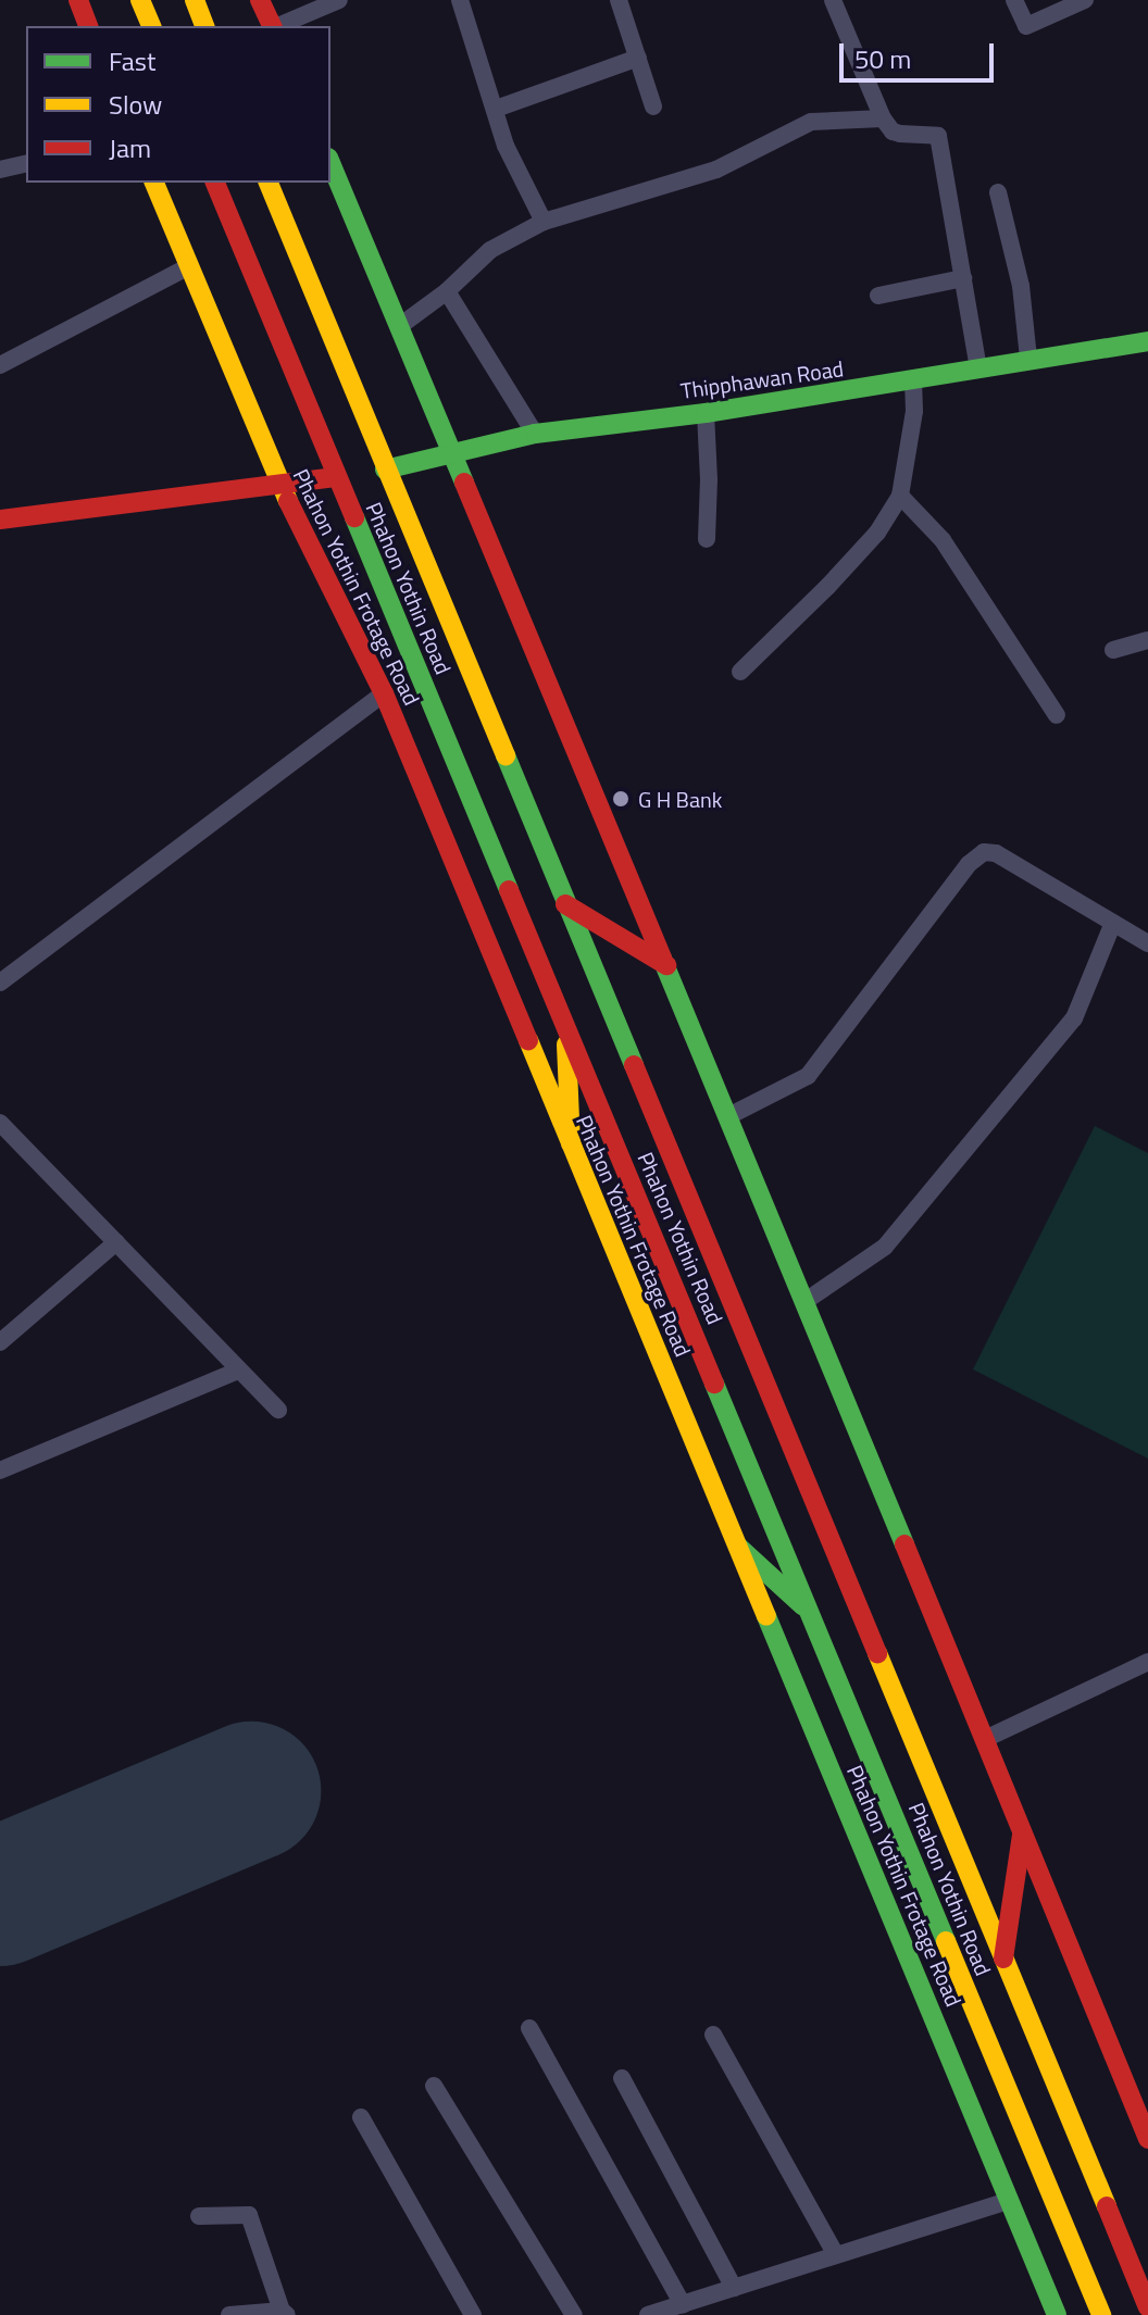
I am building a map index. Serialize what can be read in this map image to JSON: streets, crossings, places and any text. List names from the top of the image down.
{
  "streets": {
    "main road": ["Thipphawan Road", "Phahon Yothin Frotage Road", "Phahon Yothin Road"]
  },
  "crossings": [
    ["Thipphawan Road", "Phahon Yothin Frotage Road"],
    ["Thipphawan Road", "Phahon Yothin Road"]
  ],
  "places": ["G H Bank"],
  "legend": ["Fast", "Slow", "Jam"],
  "scale_bar": "50 m"
}
